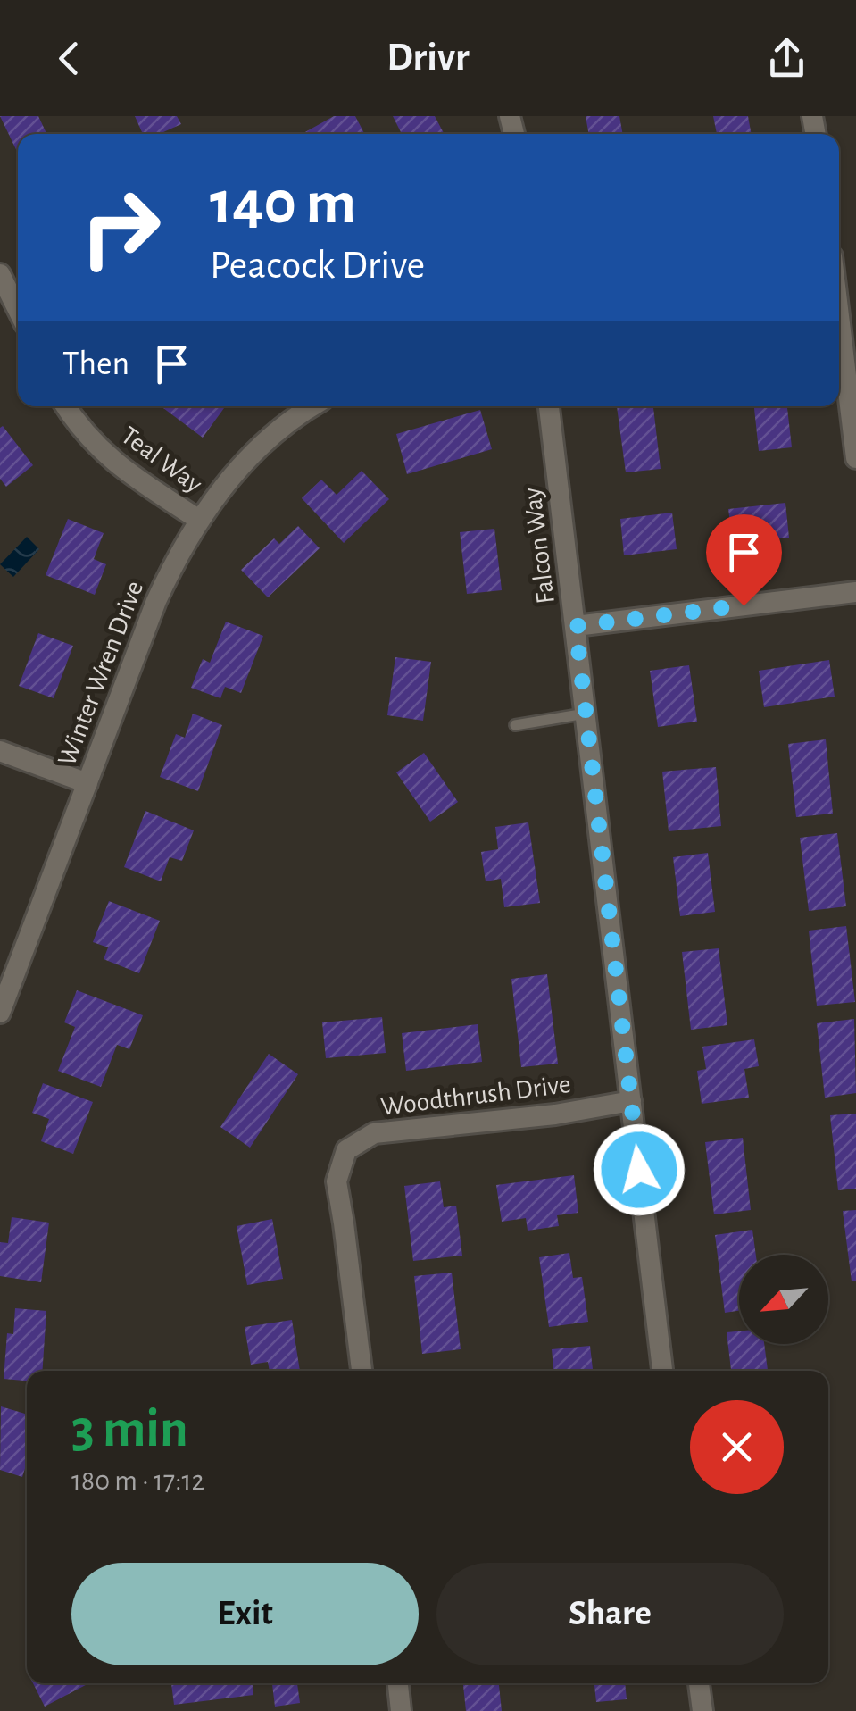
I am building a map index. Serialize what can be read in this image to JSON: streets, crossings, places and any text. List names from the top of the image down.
{
  "streets": {
    "street": [
      "Teal Way",
      "Falcon Way",
      "Winter Wren Drive",
      "Woodthrush Drive"
    ]
  },
  "crossings": [
    ["Teal Way", "Winter Wren Drive"],
    ["Falcon Way", "Woodthrush Drive"]
  ],
  "north": "bottom left",
  "page": {
    "header": "Drivr",
    "turn": ["140 m", "Peacock Drive"],
    "then": "Then",
    "heading": ["3 min", "180 m · 17:12"],
    "buttons": ["Exit", "Share"]
  }
}
